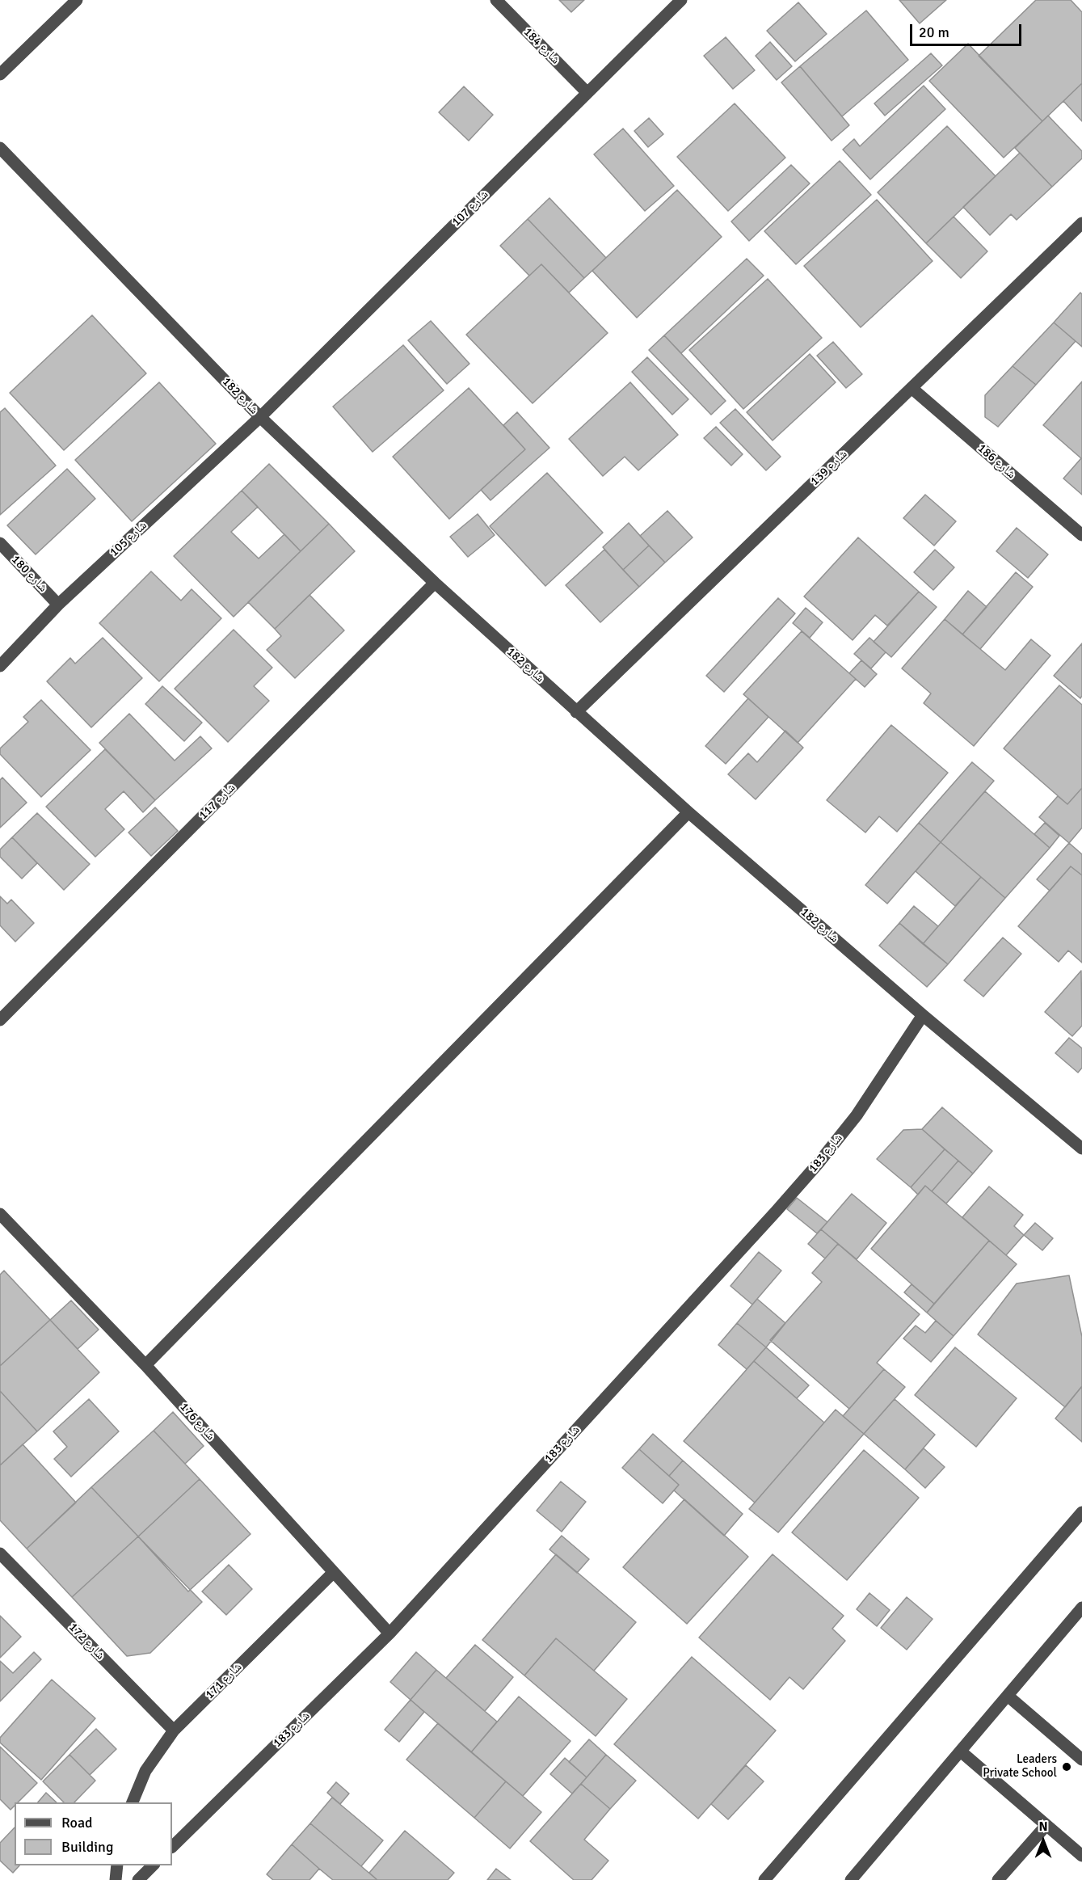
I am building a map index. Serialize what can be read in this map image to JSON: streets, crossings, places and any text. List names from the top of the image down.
{
  "streets": {
    "street": [
      "شارع 184",
      "شارع 107",
      "شارع 182",
      "شارع 186",
      "شارع 139",
      "شارع 105",
      "شارع 180",
      "شارع 117",
      "شارع 183",
      "شارع 176",
      "شارع 172",
      "شارع 171"
    ]
  },
  "crossings": [
    ["شارع 184", "شارع 107"],
    ["شارع 107", "شارع 182"],
    ["شارع 107", "شارع 105"],
    ["شارع 182", "شارع 139"],
    ["شارع 182", "شارع 105"],
    ["شارع 182", "شارع 117"],
    ["شارع 182", "شارع 183"],
    ["شارع 186", "شارع 139"],
    ["شارع 105", "شارع 180"],
    ["شارع 183", "شارع 176"],
    ["شارع 176", "شارع 171"],
    ["شارع 172", "شارع 171"]
  ],
  "places": ["Leaders Private School"],
  "legend": ["Road", "Building"],
  "scale_bar": "20 m",
  "north": "top"
}
